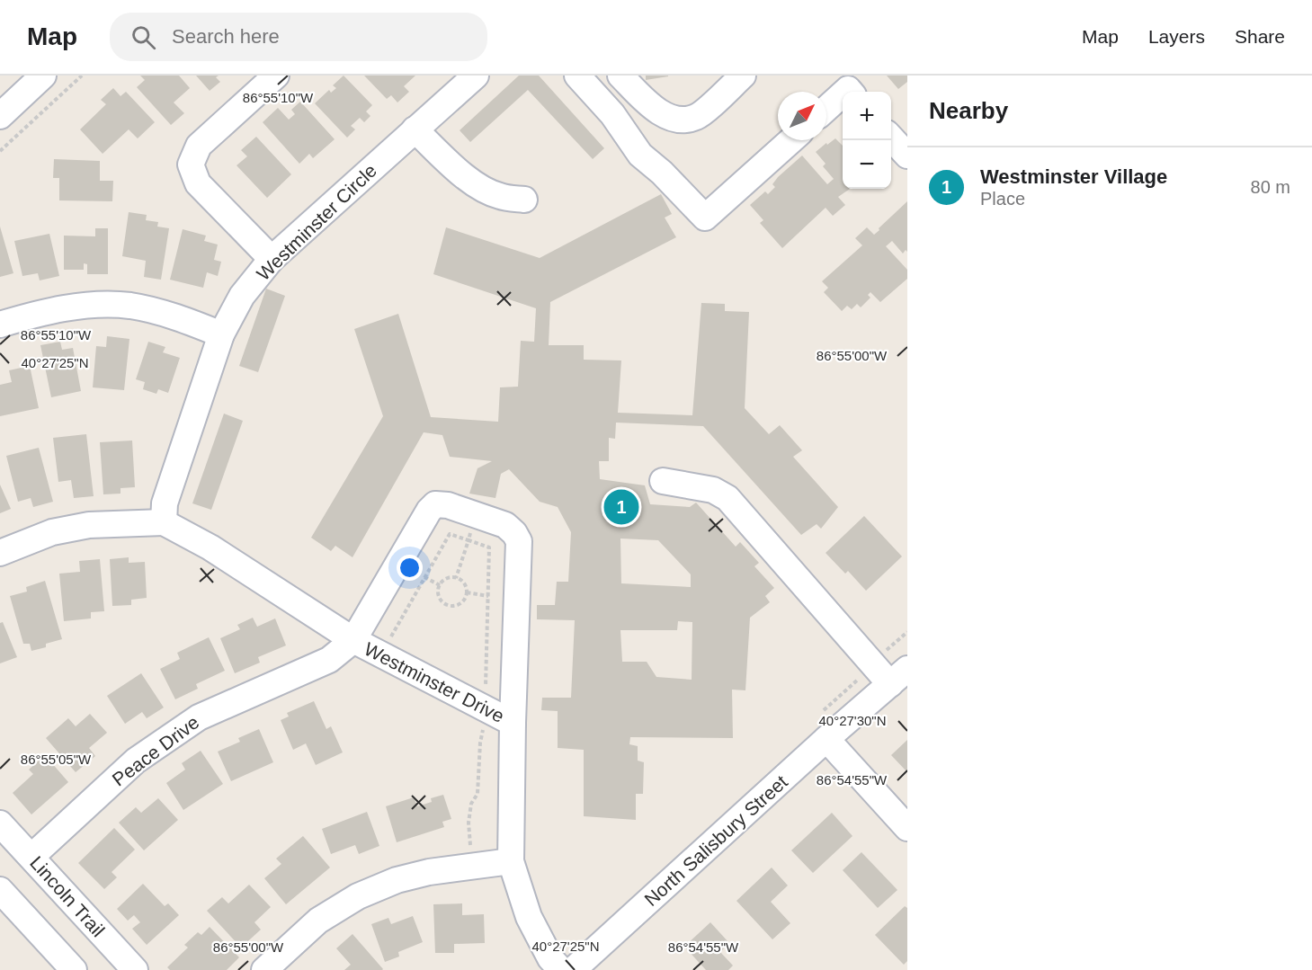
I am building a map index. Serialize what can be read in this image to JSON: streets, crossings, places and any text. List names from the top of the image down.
{
  "streets": {
    "street": [
      "Westminster Circle",
      "Westminster Drive",
      "Peace Drive",
      "North Salisbury Street",
      "Lincoln Trail"
    ]
  },
  "crossings": [
    ["Westminster Circle", "Westminster Drive"],
    ["Westminster Drive", "Peace Drive"],
    ["Peace Drive", "Lincoln Trail"]
  ],
  "north": "top right",
  "page": {
    "header": "Map",
    "search": "Search here",
    "nav": ["Map", "Layers", "Share"],
    "heading": "Nearby",
    "map_buttons": ["+", "−"],
    "list": [
      {
        "mark": "1",
        "name": "Westminster Village",
        "note": "Place",
        "value": "80 m"
      }
    ],
    "pins": "1"
  },
  "coordinates": [
    "86°55'10\"W",
    "86°55'00\"W",
    "40°27'25\"N",
    "40°27'30\"N",
    "86°55'05\"W",
    "86°54'55\"W"
  ]
}
